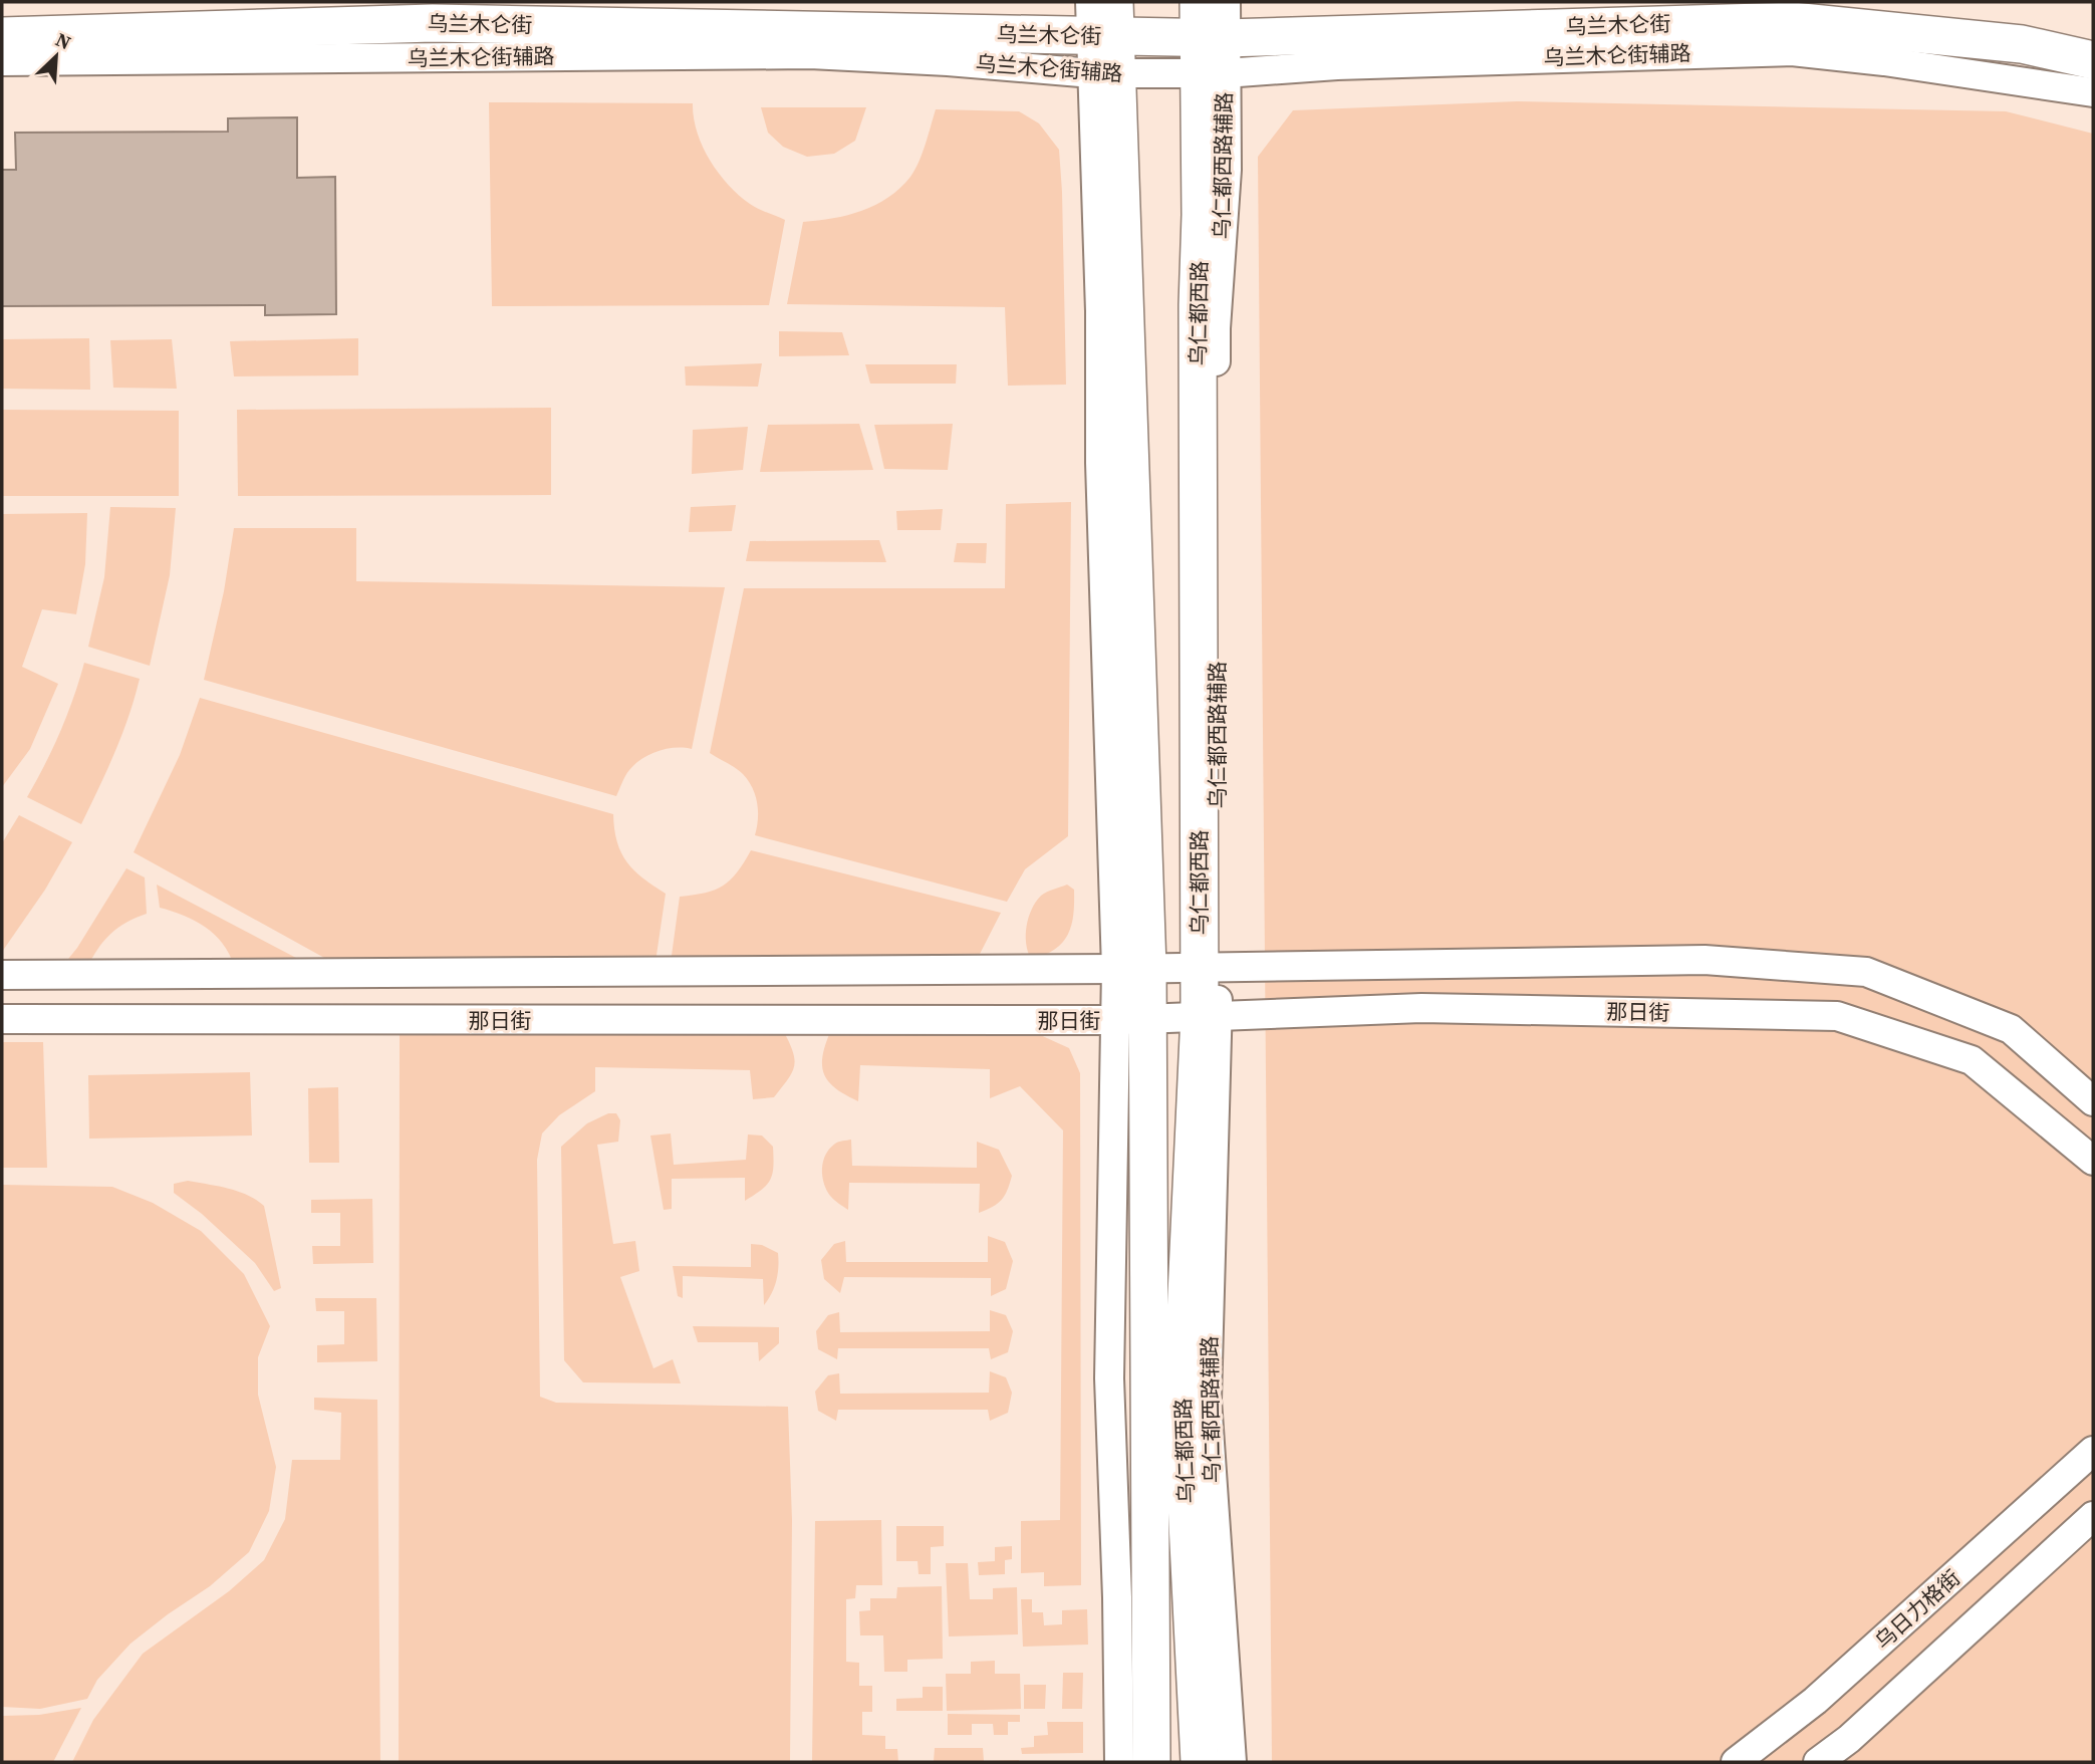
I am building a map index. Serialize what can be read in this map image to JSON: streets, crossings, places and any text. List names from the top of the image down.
{
  "streets": {
    "main road": ["乌兰木仑街", "乌仁都西路"],
    "street": [
      "乌兰木仑街辅路",
      "乌仁都西路辅路",
      "那日街",
      "乌日力格街"
    ]
  },
  "crossings": [
    ["乌兰木仑街", "乌兰木仑街辅路"],
    ["乌兰木仑街", "乌仁都西路"],
    ["乌兰木仑街辅路", "乌仁都西路"],
    ["乌仁都西路辅路", "乌仁都西路"],
    ["乌仁都西路辅路", "那日街"],
    ["乌仁都西路", "那日街"]
  ],
  "north": "top right"
}
